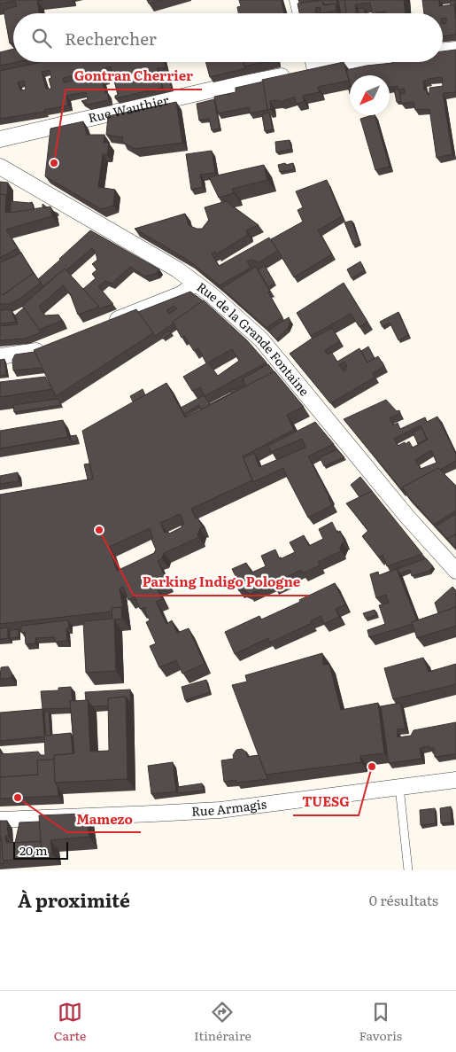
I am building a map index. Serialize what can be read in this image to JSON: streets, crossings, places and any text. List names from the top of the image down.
{
  "streets": {
    "street": ["Rue Wauthier", "Rue de la Grande Fontaine", "Rue Armagis"]
  },
  "places": [
    "Gontran Cherrier",
    "Parking Indigo Pologne",
    "TUESG",
    "Mamezo"
  ],
  "scale_bar": "20 m",
  "north": "bottom left",
  "page": {
    "search": "Rechercher",
    "scale": "20 m",
    "heading": ["À proximité", "0 résultats"],
    "nav": ["Carte", "Itinéraire", "Favoris"]
  }
}
